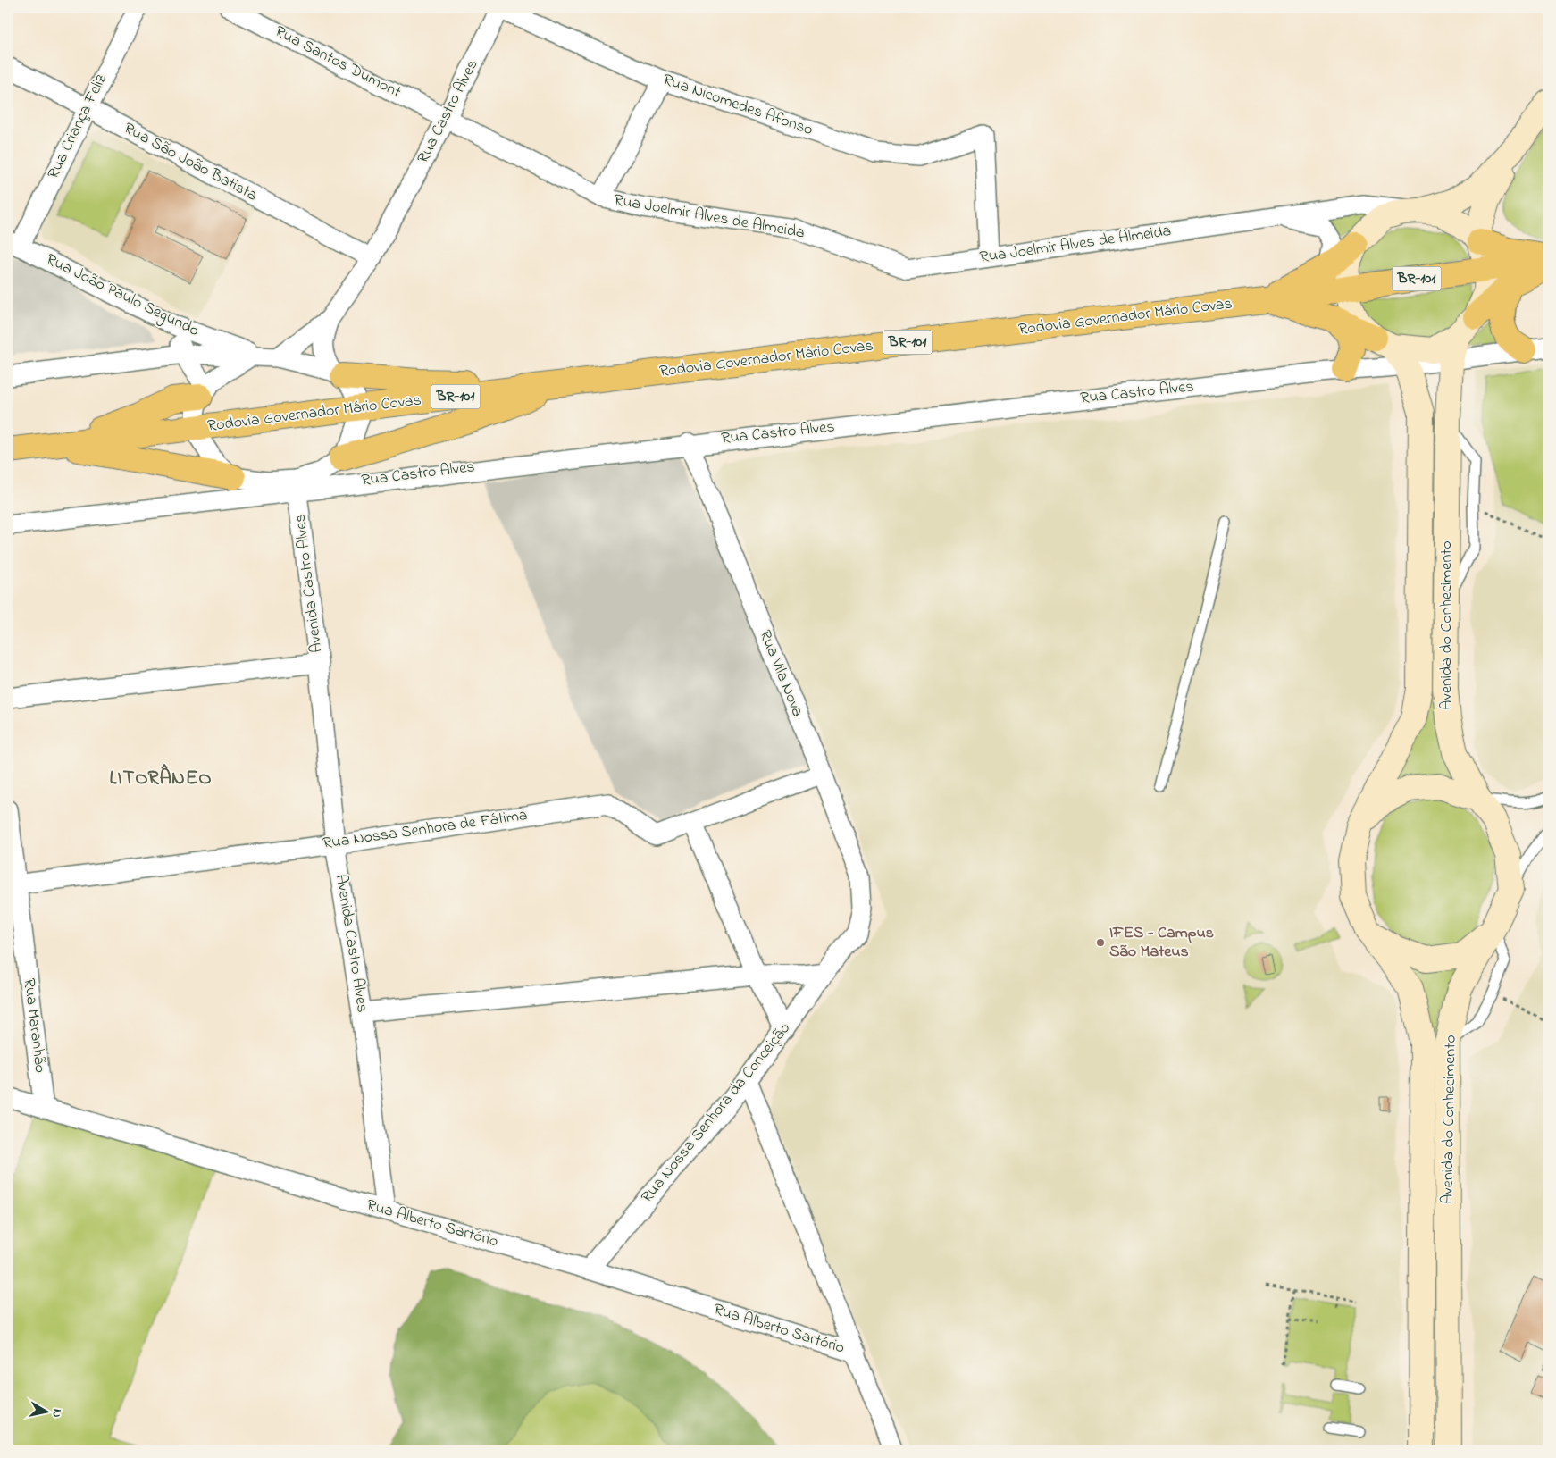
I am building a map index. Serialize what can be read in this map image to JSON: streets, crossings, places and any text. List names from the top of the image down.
{
  "streets": {
    "highway": ["BR-101", "Rodovia Governador Mário Covas"],
    "main road": ["Avenida do Conhecimento"],
    "street": [
      "Rua Santos Dumont",
      "Rua Nicomedes Afonso",
      "Rua Castro Alves",
      "Rua Criança Feliz",
      "Rua São João Batista",
      "Rua Joelmir Alves de Almeida",
      "Rua João Paulo Segundo",
      "Avenida Castro Alves",
      "Rua Vila Nova",
      "Rua Nossa Senhora de Fátima",
      "Rua Maranhão",
      "Rua Nossa Senhora da Conceição",
      "Rua Alberto Sartório"
    ]
  },
  "crossings": [
    ["Rua Santos Dumont", "Rua Castro Alves"],
    ["Rua Santos Dumont", "Rua Joelmir Alves de Almeida"],
    ["Rua Nicomedes Afonso", "Rua Castro Alves"],
    ["Rua Nicomedes Afonso", "Rua Joelmir Alves de Almeida"],
    ["Rua Castro Alves", "Rua São João Batista"],
    ["Rua Castro Alves", "Rua Joelmir Alves de Almeida"],
    ["Rua Castro Alves", "Rua João Paulo Segundo"],
    ["Rua Castro Alves", "Avenida Castro Alves"],
    ["Rua Castro Alves", "Avenida do Conhecimento"],
    ["Rua Castro Alves", "Rua Vila Nova"],
    ["Rua Criança Feliz", "Rua São João Batista"],
    ["Rua Criança Feliz", "Rua João Paulo Segundo"],
    ["Rodovia Governador Mário Covas", "Avenida do Conhecimento"],
    ["Avenida Castro Alves", "Rua Nossa Senhora de Fátima"],
    ["Avenida Castro Alves", "Rua Alberto Sartório"],
    ["Rua Vila Nova", "Rua Nossa Senhora de Fátima"],
    ["Rua Vila Nova", "Rua Nossa Senhora da Conceição"],
    ["Rua Nossa Senhora de Fátima", "Rua Maranhão"],
    ["Rua Maranhão", "Rua Alberto Sartório"],
    ["Rua Nossa Senhora da Conceição", "Rua Alberto Sartório"]
  ],
  "districts": ["LITORÂNEO"],
  "places": ["IFES - Campus São Mateus"],
  "north": "right"
}
